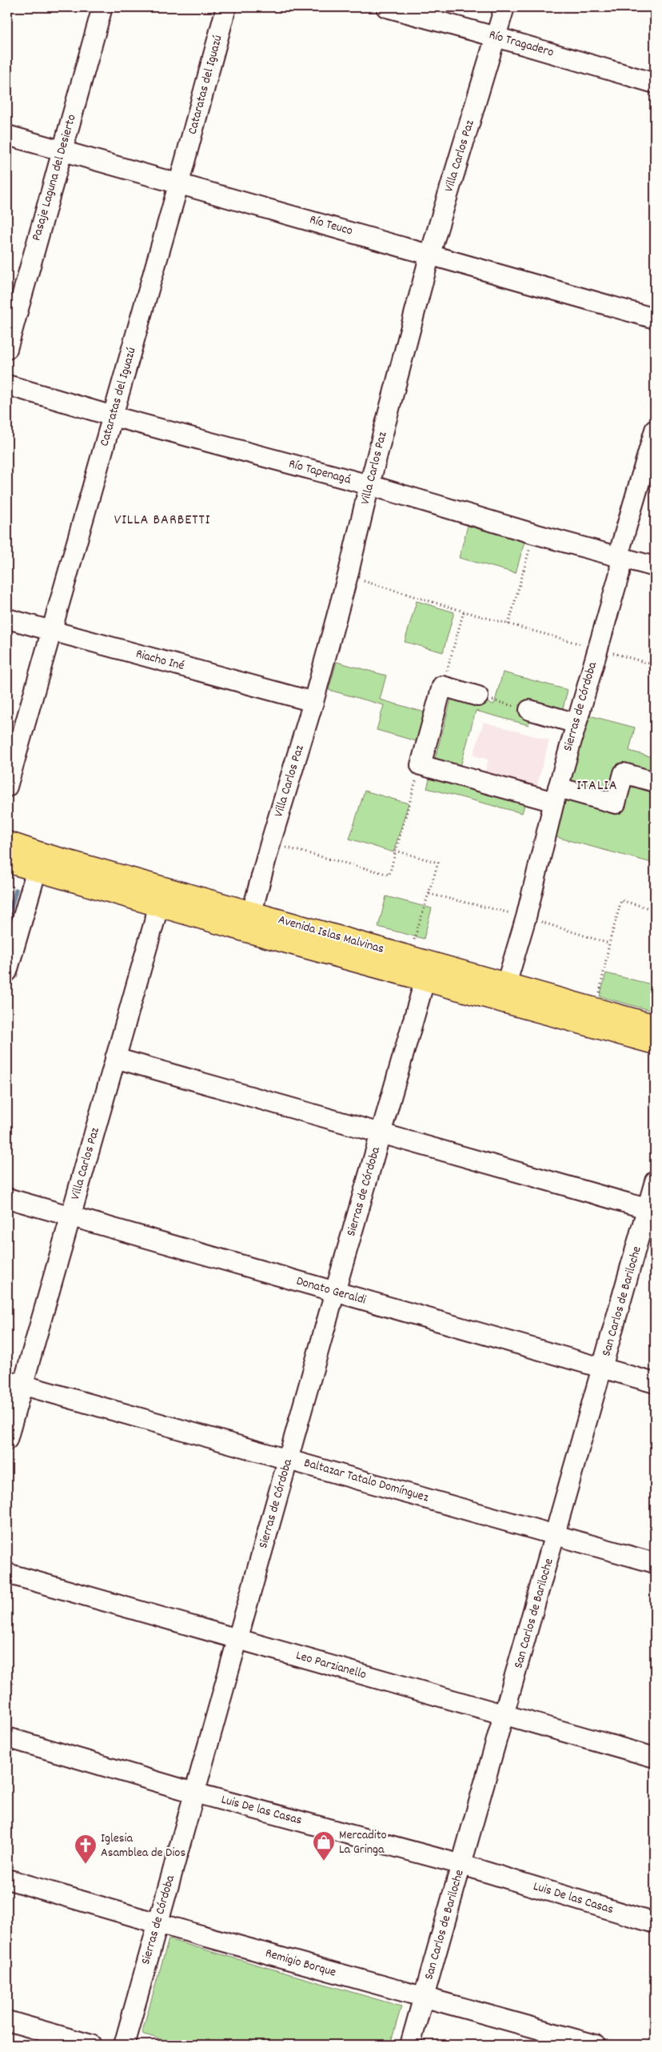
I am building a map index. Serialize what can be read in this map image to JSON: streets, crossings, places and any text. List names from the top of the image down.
{
  "streets": {
    "main road": ["Avenida Islas Malvinas"],
    "street": [
      "Río Tragadero",
      "Cataratas del Iguazú",
      "Villa Carlos Paz",
      "Pasaje Laguna del Desierto",
      "Río Teuco",
      "Río Tapenagá",
      "Riacho Iné",
      "Sierras de Córdoba",
      "Donato Geraldi",
      "San Carlos de Bariloche",
      "Baltazar Tatalo Domínguez",
      "Leo Parzianello",
      "Luis De las Casas",
      "Remigio Borque"
    ]
  },
  "crossings": [
    ["Río Tragadero", "Villa Carlos Paz"],
    ["Cataratas del Iguazú", "Río Teuco"],
    ["Cataratas del Iguazú", "Río Tapenagá"],
    ["Cataratas del Iguazú", "Riacho Iné"],
    ["Villa Carlos Paz", "Río Teuco"],
    ["Villa Carlos Paz", "Río Tapenagá"],
    ["Villa Carlos Paz", "Riacho Iné"],
    ["Villa Carlos Paz", "Avenida Islas Malvinas"],
    ["Villa Carlos Paz", "Donato Geraldi"],
    ["Villa Carlos Paz", "Baltazar Tatalo Domínguez"],
    ["Pasaje Laguna del Desierto", "Río Teuco"],
    ["Río Tapenagá", "Sierras de Córdoba"],
    ["Sierras de Córdoba", "Avenida Islas Malvinas"],
    ["Sierras de Córdoba", "Donato Geraldi"],
    ["Sierras de Córdoba", "Baltazar Tatalo Domínguez"],
    ["Sierras de Córdoba", "Leo Parzianello"],
    ["Sierras de Córdoba", "Luis De las Casas"],
    ["Sierras de Córdoba", "Remigio Borque"],
    ["Donato Geraldi", "San Carlos de Bariloche"],
    ["San Carlos de Bariloche", "Baltazar Tatalo Domínguez"],
    ["San Carlos de Bariloche", "Leo Parzianello"],
    ["San Carlos de Bariloche", "Luis De las Casas"],
    ["San Carlos de Bariloche", "Remigio Borque"]
  ],
  "districts": ["VILLA BARBETTI", "ITALIA"],
  "places": {
    "shop": ["Mercadito La Gringa"],
    "church": ["Iglesia Asamblea de Dios"]
  }
}
